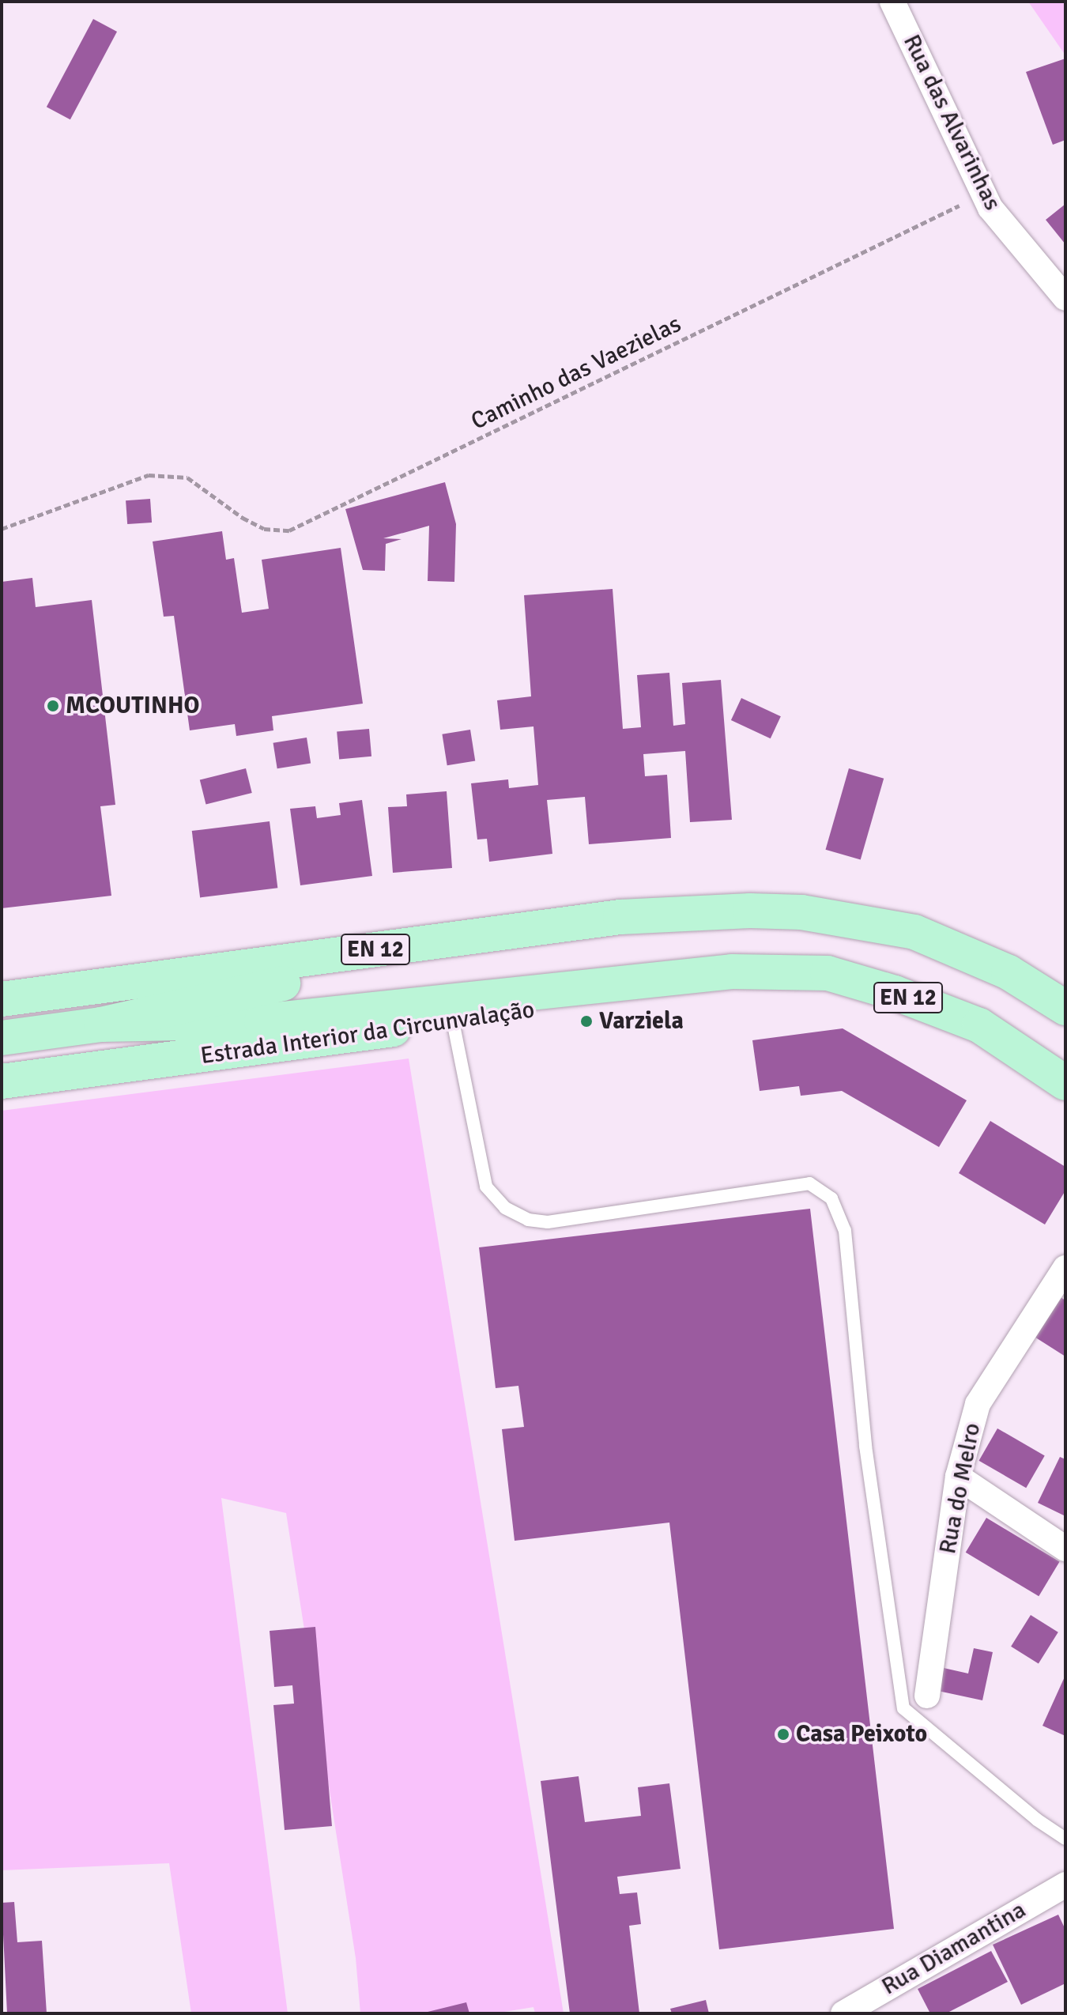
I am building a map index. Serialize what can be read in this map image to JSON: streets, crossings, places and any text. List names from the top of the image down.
{
  "streets": {
    "main road": ["EN 12", "Estrada Interior da Circunvalação"],
    "street": ["Rua das Alvarinhas", "Rua do Melro", "Rua Diamantina"],
    "path": ["Caminho das Vaezielas"]
  },
  "crossings": [
    ["Rua das Alvarinhas", "Caminho das Vaezielas"],
    ["EN 12", "Estrada Interior da Circunvalação"]
  ],
  "places": ["MCOUTINHO", "Varziela", "Casa Peixoto"]
}
